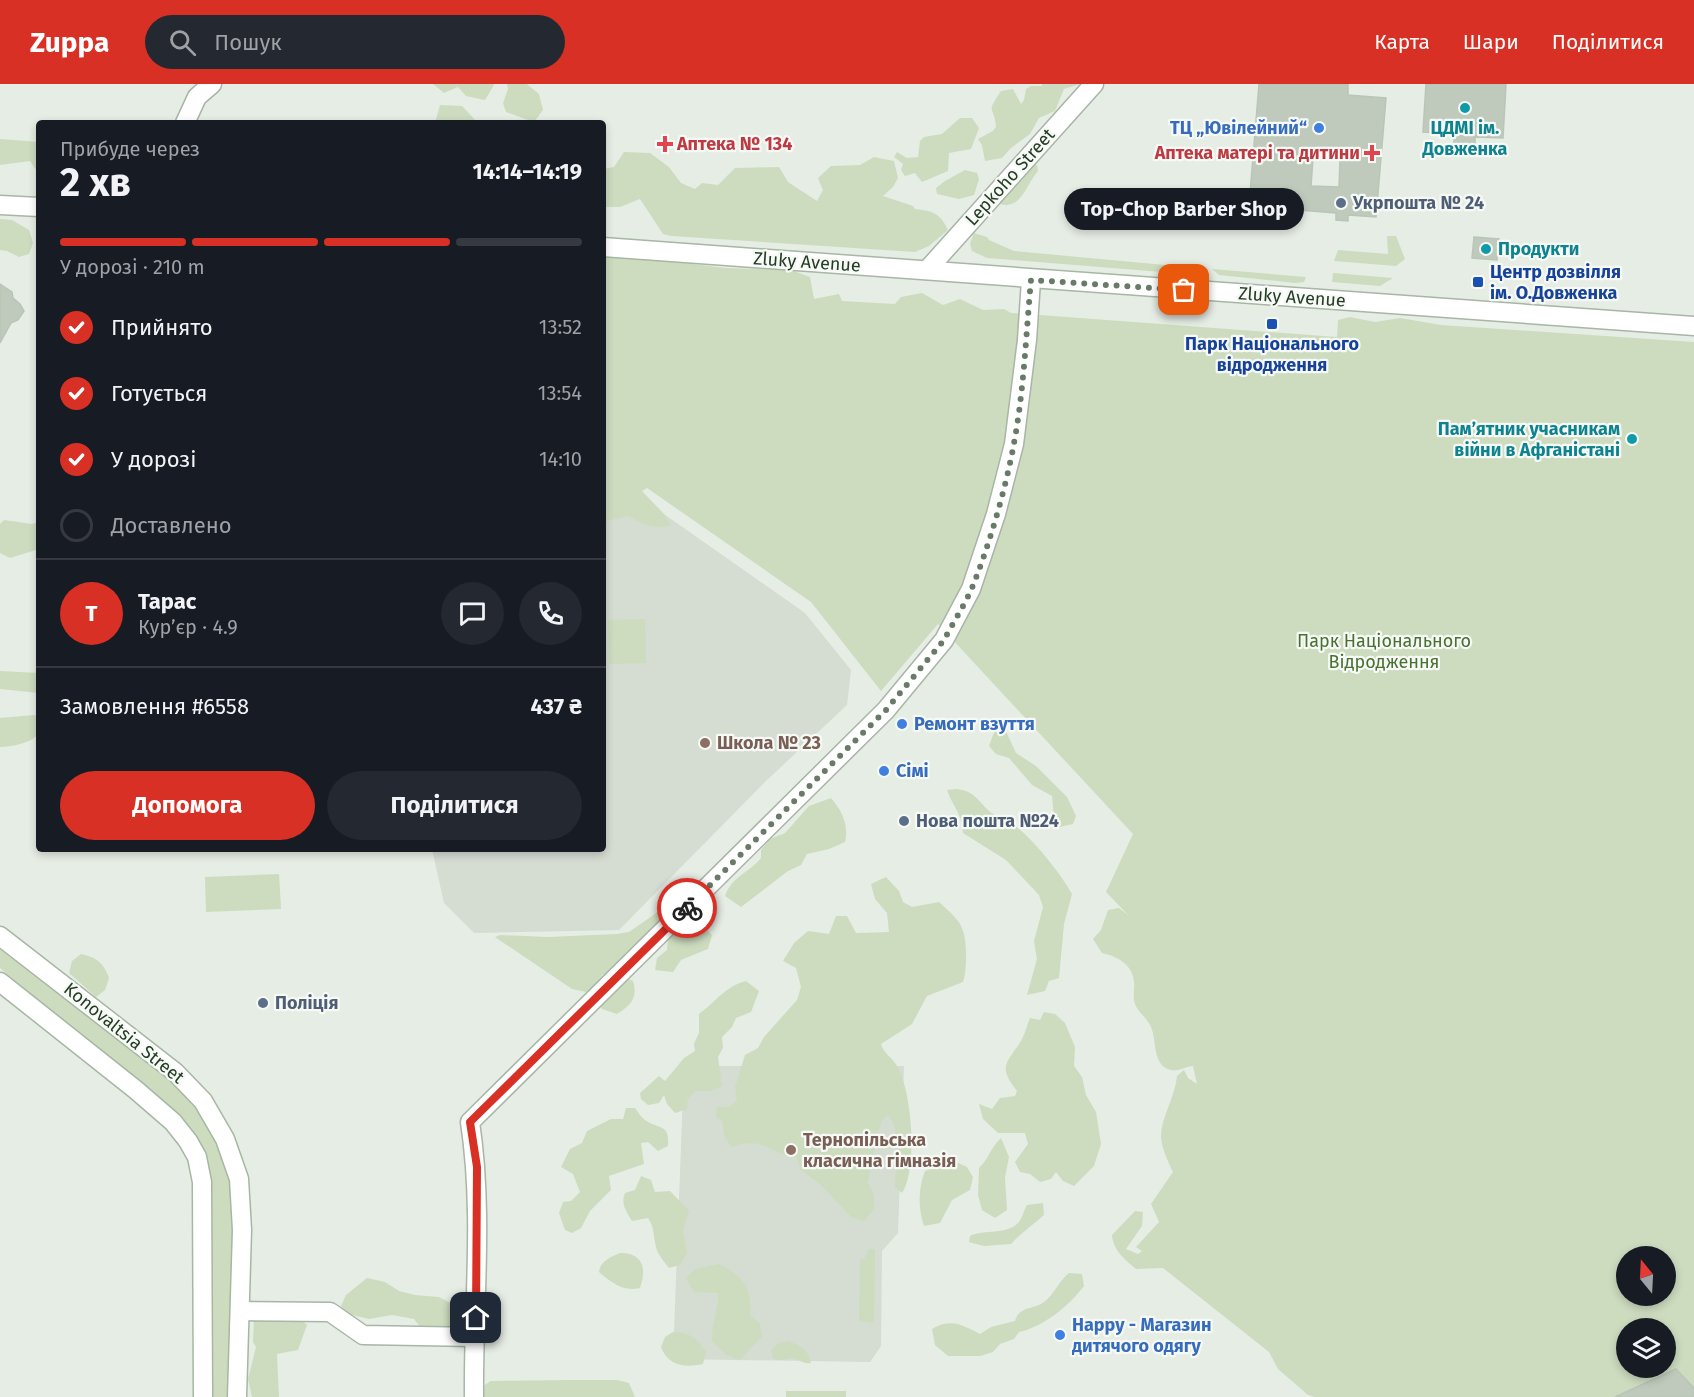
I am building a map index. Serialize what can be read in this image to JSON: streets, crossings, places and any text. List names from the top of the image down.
{
  "streets": {
    "main road": ["Lepkoho Street", "Zluky Avenue", "Konovaltsia Street"]
  },
  "crossings": [
    ["Lepkoho Street", "Zluky Avenue"]
  ],
  "parks": ["Парк Національного Відродження"],
  "places": {
    "other": [
      "ЦДМІ ім. Довженка",
      "ТЦ „Ювілейний“",
      "Укрпошта № 24",
      "Продукти",
      "Top-Chop Barber Shop",
      "Пам’ятник учасникам війни в Афганістані",
      "Ремонт взуття",
      "Школа № 23",
      "Сімі",
      "Нова пошта №24",
      "Поліція",
      "Тернопільська класична гімназія",
      "Happy - Магазин дитячого одягу"
    ],
    "health": ["Аптека № 134", "Аптека матері та дитини"],
    "transit": ["Центр дозвілля ім. О.Довженка", "Парк Національного відродження"]
  },
  "north": "top",
  "page": {
    "header": "Zuppa",
    "search": "Пошук",
    "nav": ["Карта", "Шари", "Поділитися"],
    "heading": ["2 хв", "Прибуде через", "14:14–14:19"],
    "panel": [
      "Тарас",
      "Кур’єр · 4.9",
      "Замовлення #6558",
      "437 ₴"
    ],
    "bubble": "Top-Chop Barber Shop",
    "bar": "У дорозі · 210 m",
    "list": [
      ["Прийнято", "13:52"],
      ["Готується", "13:54"],
      ["У дорозі", "14:10"],
      "Доставлено"
    ],
    "round": "Т",
    "buttons": ["Допомога", "Поділитися"]
  }
}
